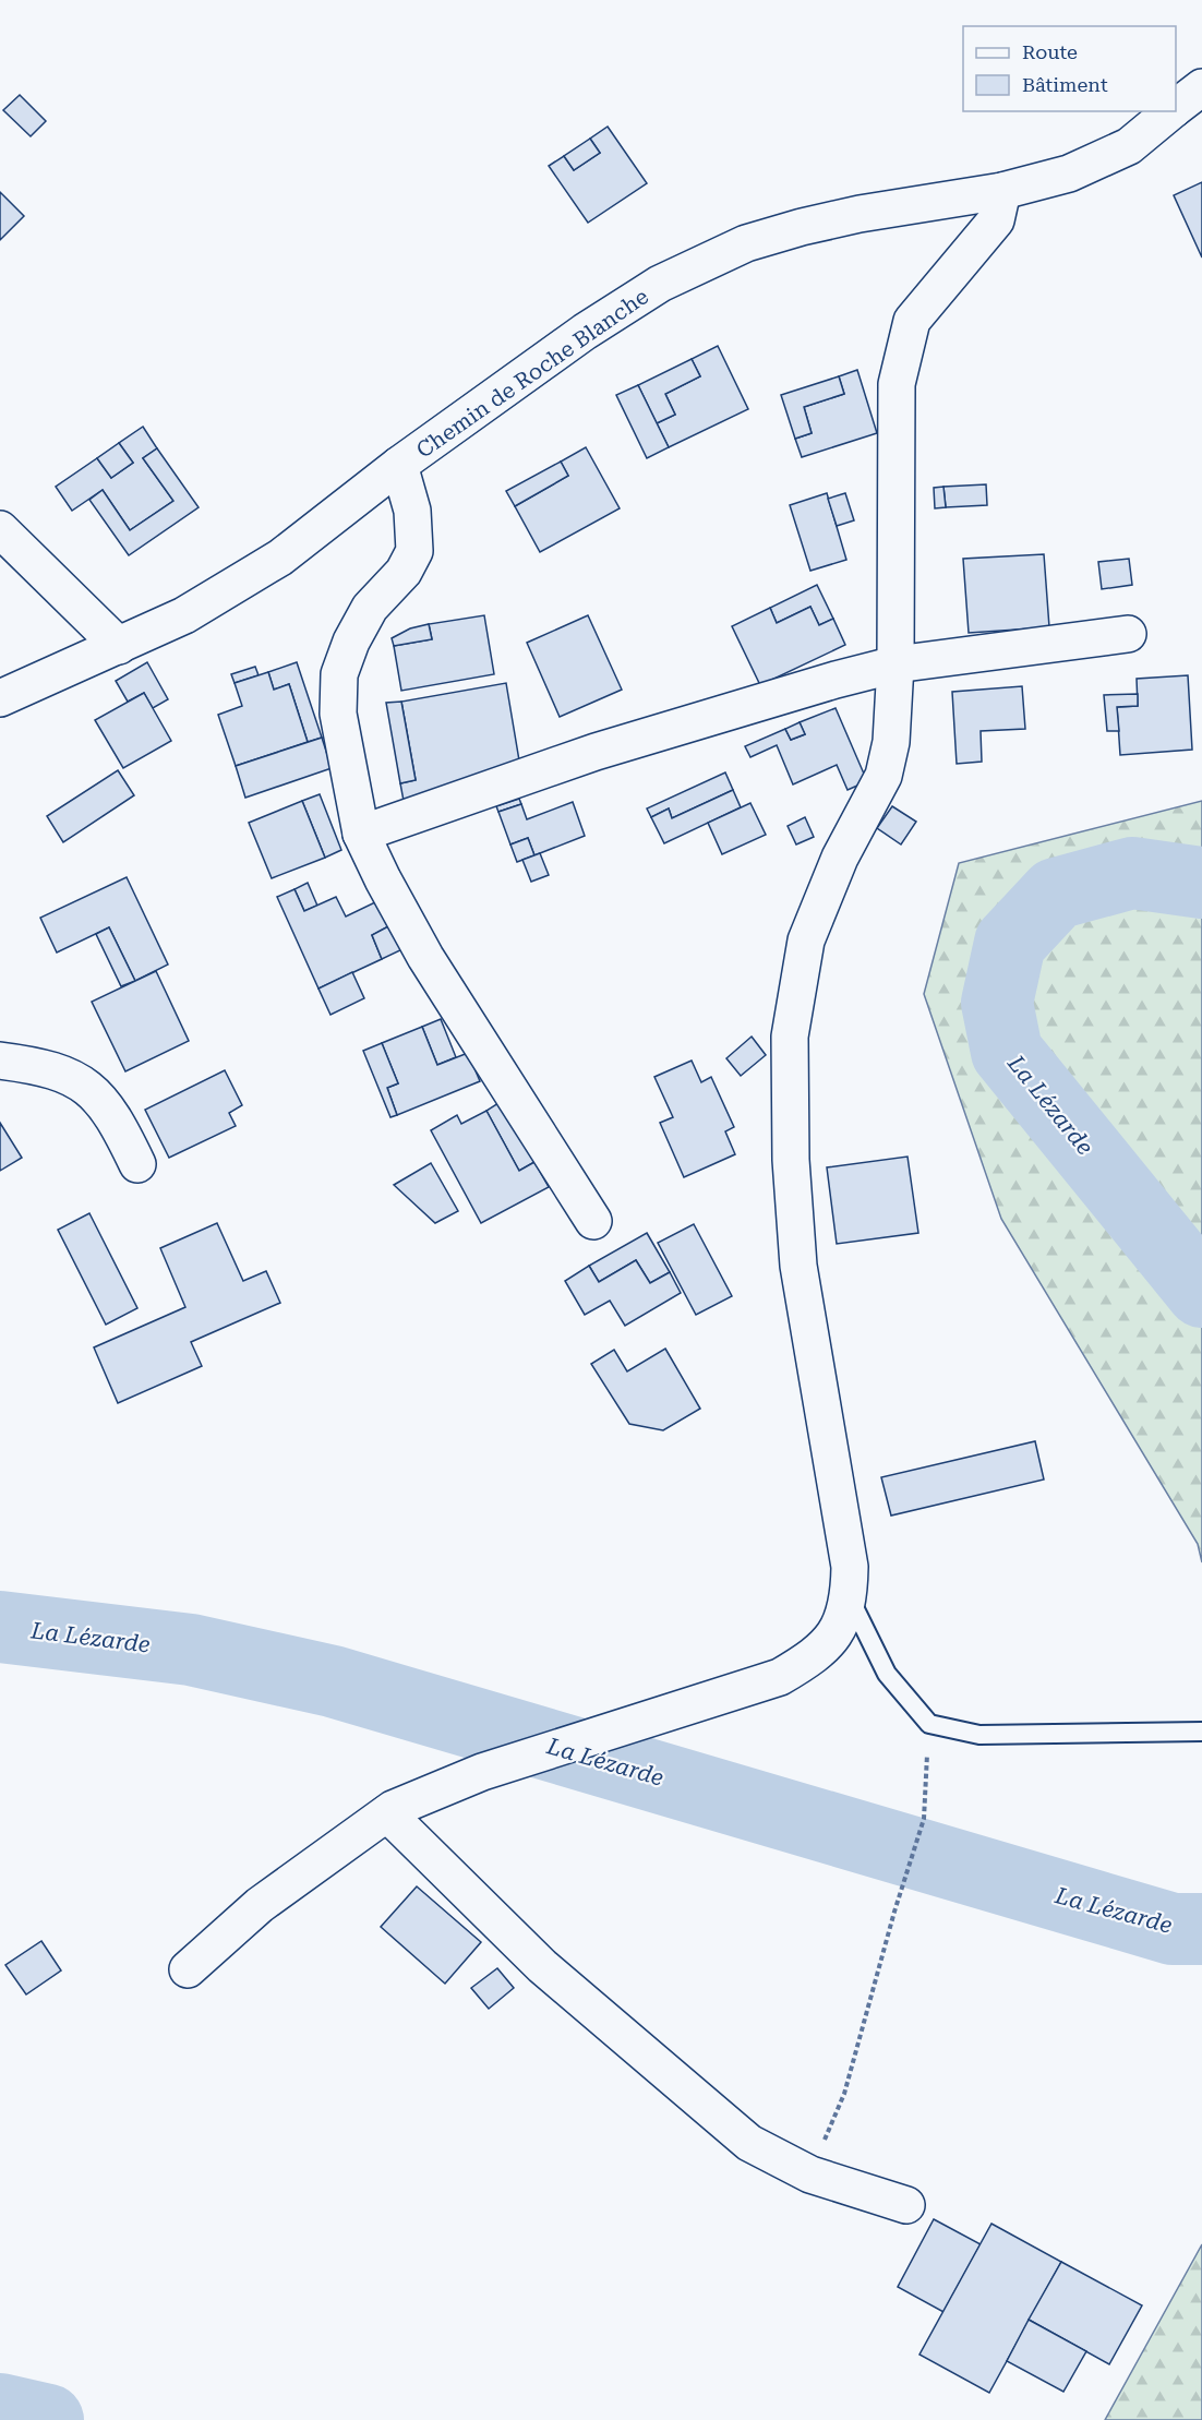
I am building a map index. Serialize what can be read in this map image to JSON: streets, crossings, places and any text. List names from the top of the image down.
{
  "streets": {
    "street": ["Chemin de Roche Blanche"]
  },
  "water": ["La Lézarde"],
  "legend": ["Route", "Bâtiment"]
}
